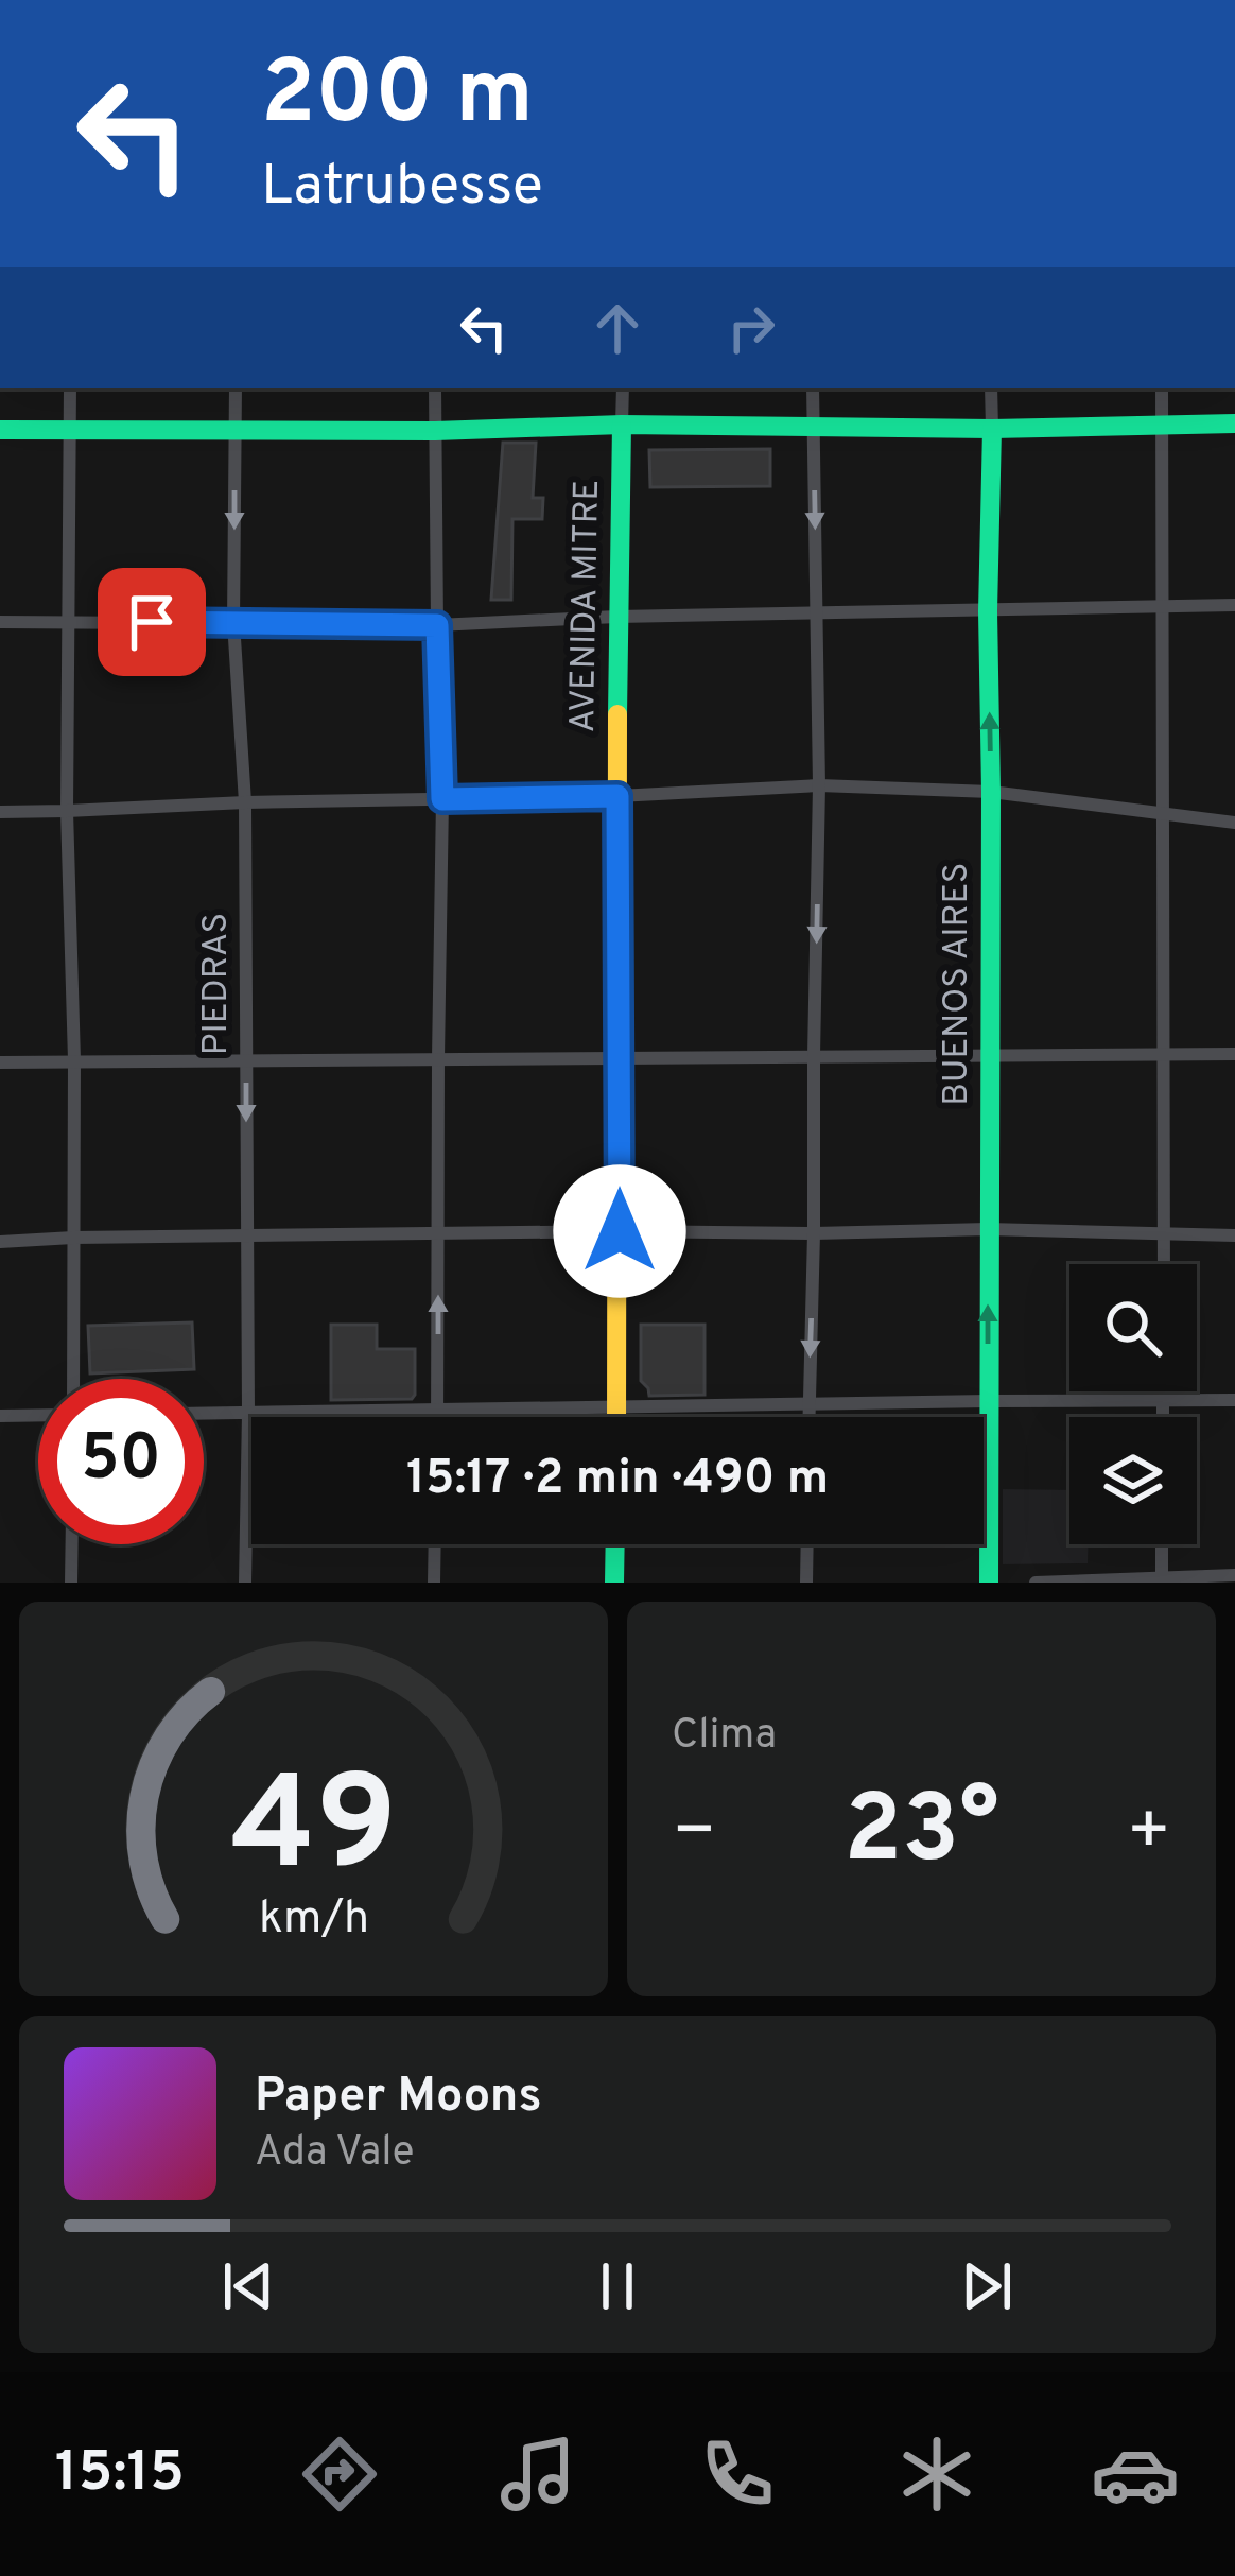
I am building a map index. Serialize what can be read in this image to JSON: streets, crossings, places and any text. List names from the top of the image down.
{
  "streets": {
    "street": ["AVENIDA MITRE", "PIEDRAS", "BUENOS AIRES"]
  },
  "page": {
    "turn": ["200 m", "Latrubesse"],
    "limit": "50",
    "trip": "15:17 · 2 min · 490 m",
    "tile": "Clima",
    "heat": ["−", "23°", "+"],
    "song": ["Paper Moons", "Ada Vale"],
    "tabs": "15:15",
    "gauge": ["49", "km/h"]
  }
}
